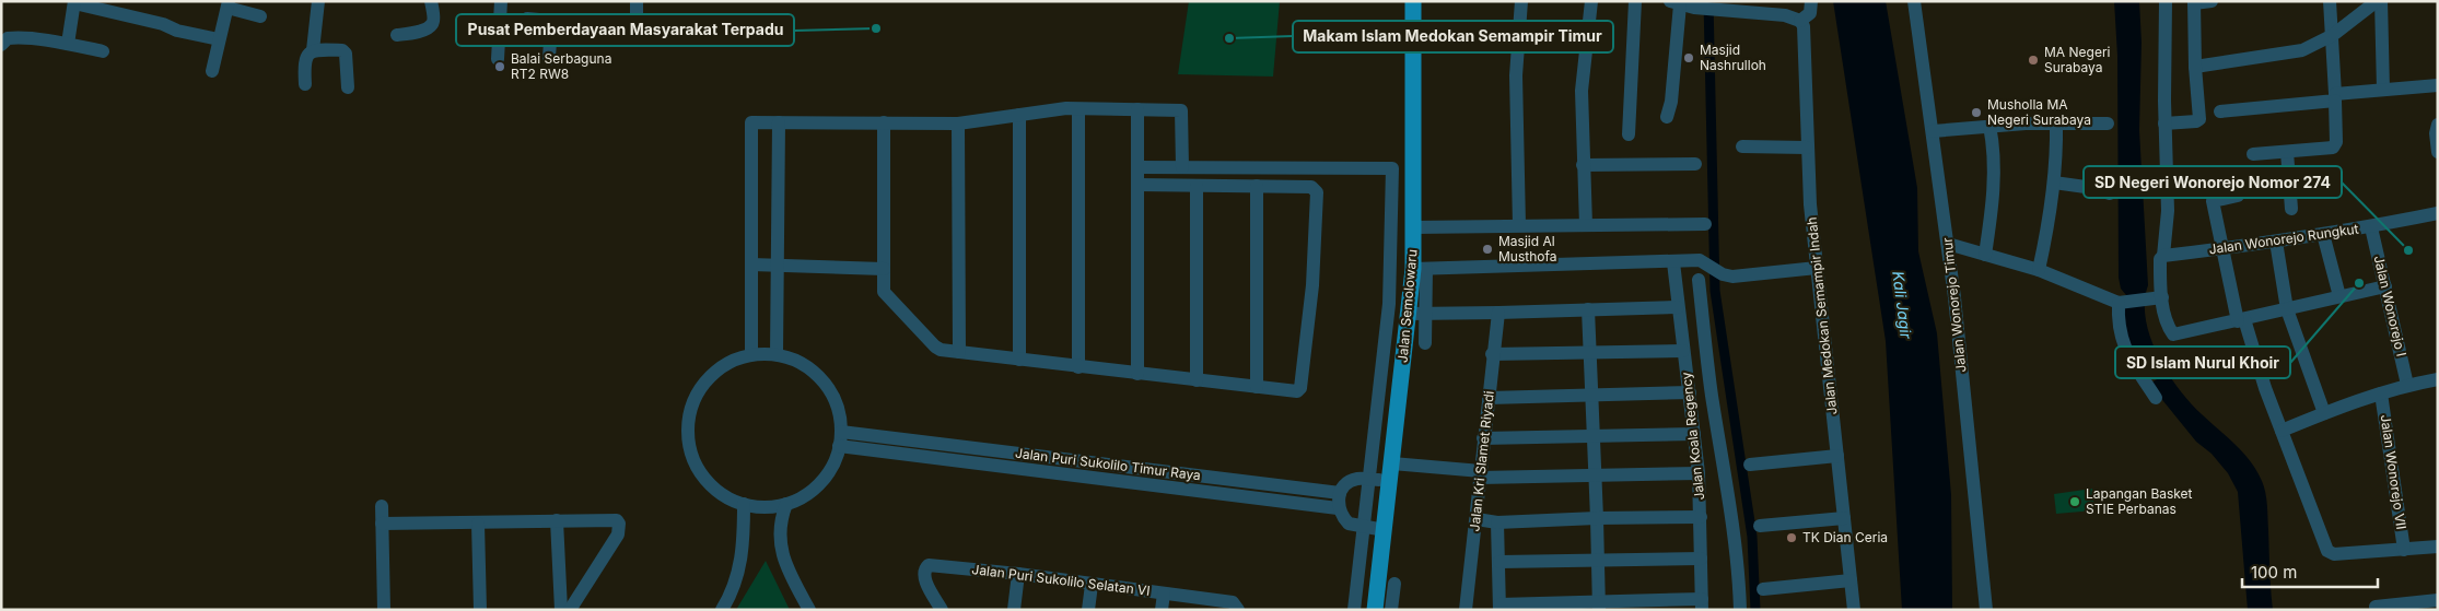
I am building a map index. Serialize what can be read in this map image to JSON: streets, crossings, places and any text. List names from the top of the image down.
{
  "streets": {
    "main road": ["Jalan Semolowaru"],
    "street": [
      "Jalan Wonorejo Rungkut",
      "Jalan Wonorejo Timur",
      "Jalan Wonorejo I",
      "Jalan Medokan Semampir Indah",
      "Jalan Koala Regency",
      "Jalan Kri Slamet Riyadi",
      "Jalan Puri Sukolilo Timur Raya",
      "Jalan Wonorejo VII",
      "Jalan Puri Sukolilo Selatan VI"
    ]
  },
  "crossings": [
    ["Jalan Wonorejo Rungkut", "Jalan Wonorejo I"],
    ["Jalan Wonorejo I", "Jalan Wonorejo VII"]
  ],
  "water": ["Kali Jagir"],
  "places": [
    "Pusat Pemberdayaan Masyarakat Terpadu",
    "Makam Islam Medokan Semampir Timur",
    "Masjid Nashrulloh",
    "MA Negeri Surabaya",
    "Balai Serbaguna RT2 RW8",
    "Musholla MA Negeri Surabaya",
    "Masjid Al Musthofa",
    "SD Negeri Wonorejo Nomor 274",
    "SD Islam Nurul Khoir",
    "Lapangan Basket STIE Perbanas",
    "TK Dian Ceria"
  ],
  "scale_bar": "100 m"
}
